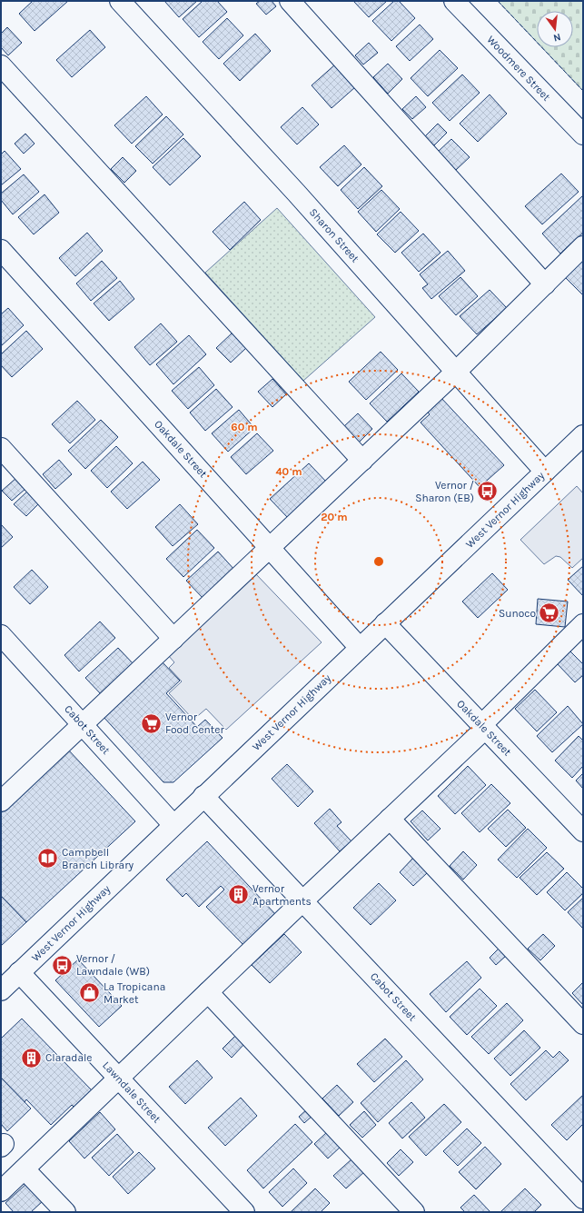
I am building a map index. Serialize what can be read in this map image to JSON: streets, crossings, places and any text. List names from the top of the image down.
{
  "streets": {
    "street": [
      "Woodmere Street",
      "Sharon Street",
      "Oakdale Street",
      "West Vernor Highway",
      "Cabot Street",
      "Lawndale Street"
    ]
  },
  "crossings": [
    ["Sharon Street", "West Vernor Highway"],
    ["Oakdale Street", "West Vernor Highway"],
    ["West Vernor Highway", "Cabot Street"],
    ["West Vernor Highway", "Lawndale Street"]
  ],
  "places": {
    "bus stop": ["Vernor / Sharon (EB)", "Vernor / Lawndale (WB)"],
    "supermarket": ["Sunoco", "Vernor Food Center"],
    "library": ["Campbell Branch Library"],
    "building": ["Vernor Apartments", "Claradale"],
    "shop": ["La Tropicana Market"]
  },
  "north": "bottom",
  "rings": ["60 m", "40 m", "20 m"]
}
